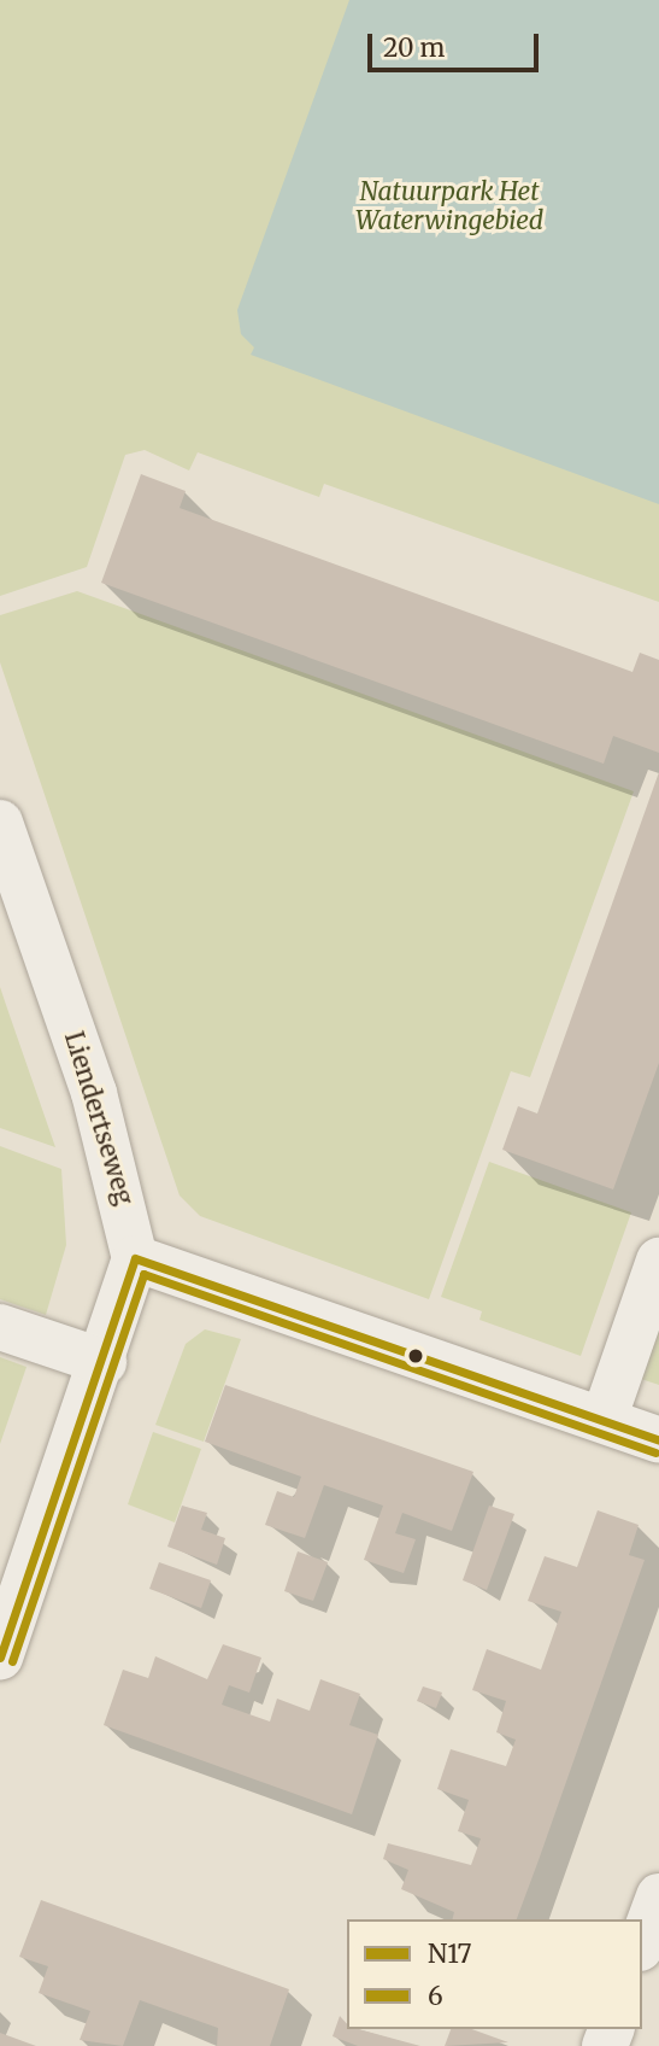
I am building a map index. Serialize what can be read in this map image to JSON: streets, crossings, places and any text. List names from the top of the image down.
{
  "streets": {
    "street": ["Liendertseweg"]
  },
  "parks": ["Natuurpark Het Waterwingebied"],
  "lines": ["transit line N17", "transit line 6"],
  "legend": ["N17", "6"],
  "scale_bar": "20 m"
}
